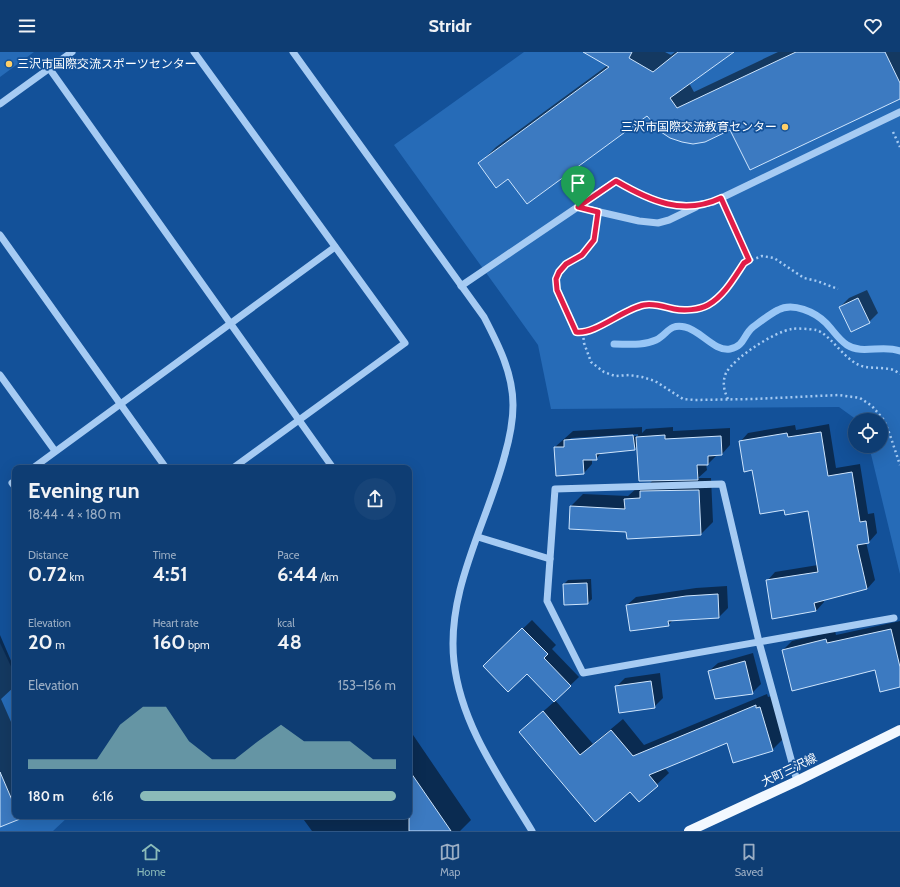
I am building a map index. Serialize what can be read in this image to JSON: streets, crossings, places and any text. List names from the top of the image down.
{
  "streets": {
    "main road": ["大町三沢線"]
  },
  "places": ["三沢市国際交流スポーツセンター", "三沢市国際交流教育センター"],
  "page": {
    "header": "Stridr",
    "heading": ["Evening run", "18:44 · 4 × 180 m"],
    "stats": [
      ["Distance", "0.72 km"],
      ["Time", "4:51"],
      ["Pace", "6:44 /km"],
      ["Elevation", "20 m"],
      ["Heart rate", "160 bpm"],
      ["kcal", "48"]
    ],
    "chart": ["Elevation", "153–156 m"],
    "list": [
      {
        "name": "180 m",
        "note": "6:16"
      }
    ],
    "tabs": ["Home", "Map", "Saved"]
  }
}
